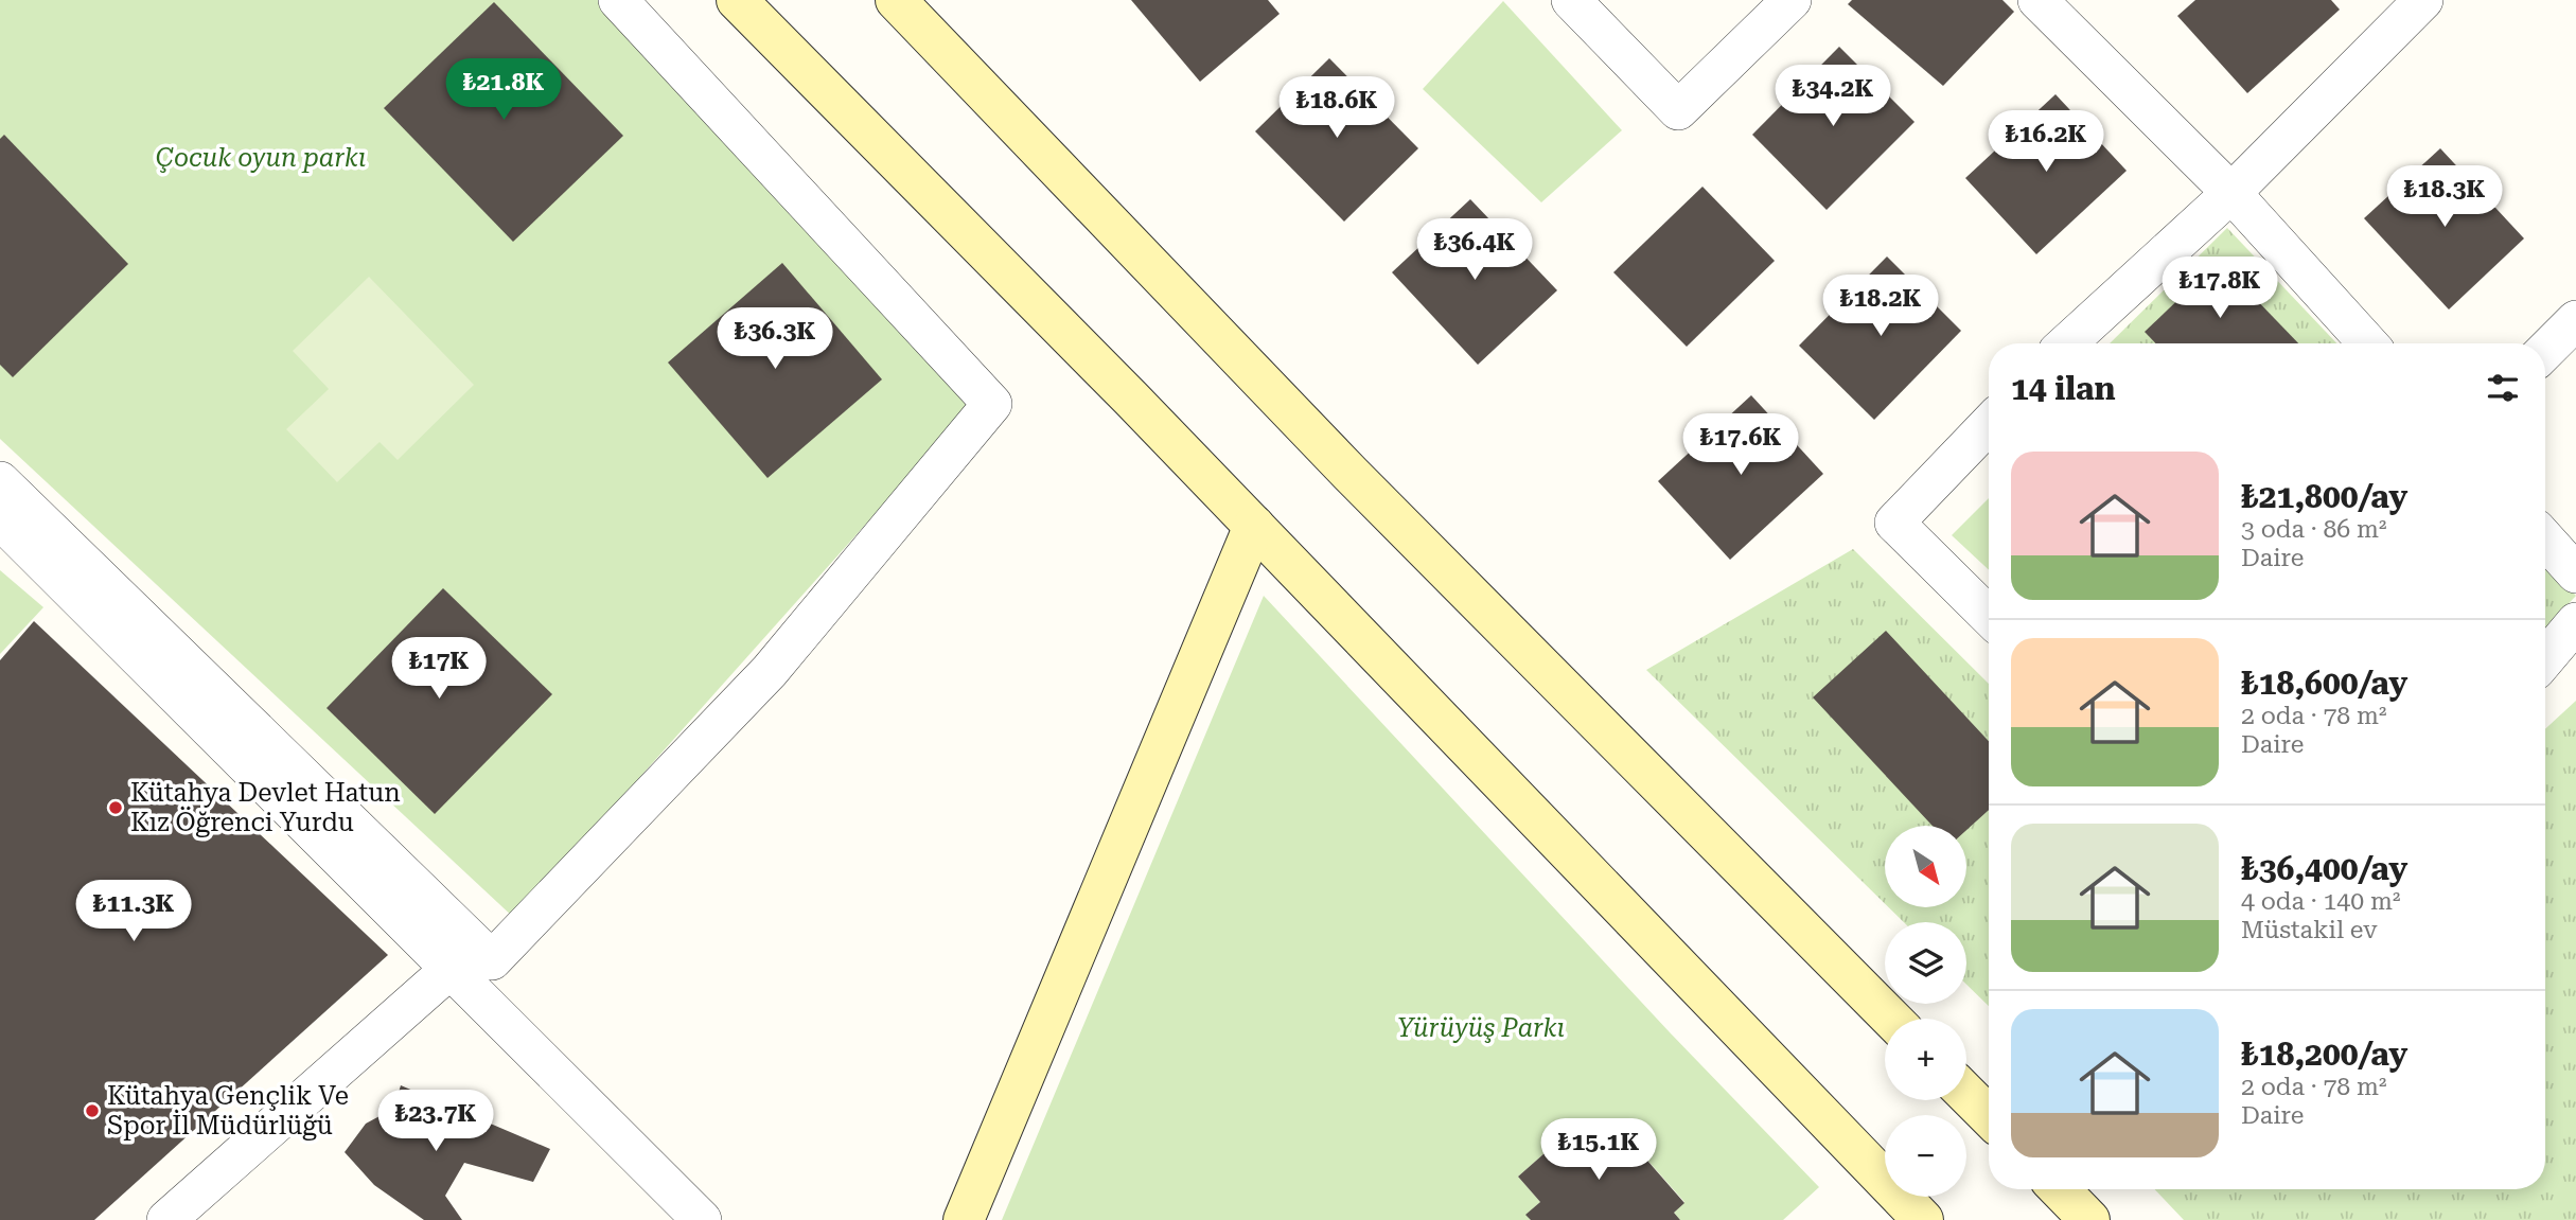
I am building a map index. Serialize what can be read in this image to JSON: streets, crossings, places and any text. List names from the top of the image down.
{
  "parks": ["Çocuk oyun parkı", "Yürüyüş Parkı"],
  "places": ["Kütahya Devlet Hatun Kız Öğrenci Yurdu", "Kütahya Gençlik Ve Spor İl Müdürlüğü"],
  "north": "bottom right",
  "page": {
    "price": [
      "₺21.8K",
      "₺34.2K",
      "₺18.6K",
      "₺16.2K",
      "₺18.3K",
      "₺36.4K",
      "₺17.8K",
      "₺18.2K",
      "₺36.3K",
      "₺17.6K",
      "₺17K",
      "₺11.3K",
      "₺23.7K",
      "₺15.1K"
    ],
    "heading": "14 ilan",
    "list": [
      {
        "name": "₺21,800/ay",
        "note": "3 oda · 86 m² · Daire"
      },
      {
        "name": "₺18,600/ay",
        "note": "2 oda · 78 m² · Daire"
      },
      {
        "name": "₺36,400/ay",
        "note": "4 oda · 140 m² · Müstakil ev"
      },
      {
        "name": "₺18,200/ay",
        "note": "2 oda · 78 m² · Daire"
      }
    ],
    "map_buttons": ["+", "−"]
  }
}
